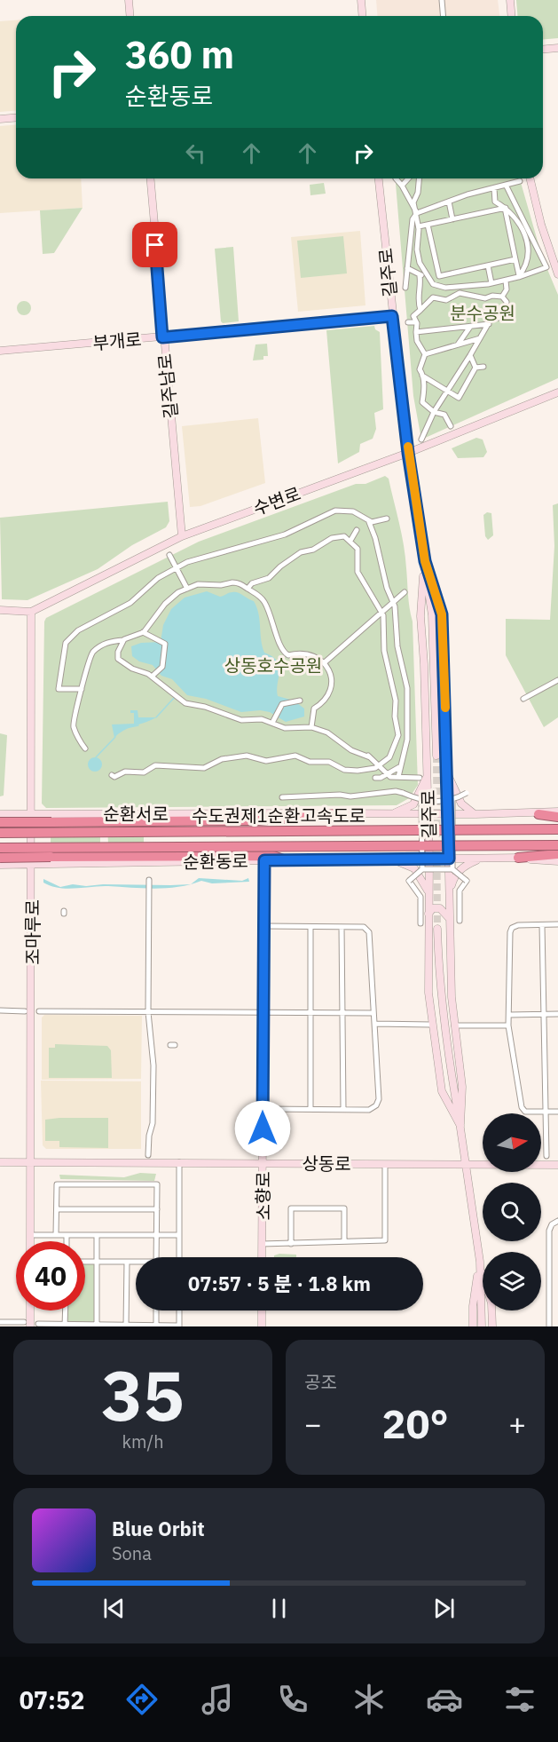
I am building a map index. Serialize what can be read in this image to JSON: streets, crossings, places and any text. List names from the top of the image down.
{
  "streets": {
    "highway": ["수도권제1순환고속도로"],
    "street": [
      "길주로",
      "부개로",
      "길주남로",
      "수변로",
      "순환서로",
      "순환동로",
      "조마루로",
      "상동로",
      "소향로"
    ]
  },
  "crossings": [
    ["길주로", "부개로"],
    ["길주로", "수변로"],
    ["길주로", "순환서로"],
    ["길주로", "순환동로"],
    ["길주로", "상동로"],
    ["부개로", "길주남로"],
    ["길주남로", "수변로"],
    ["수변로", "조마루로"],
    ["순환서로", "조마루로"],
    ["순환동로", "조마루로"],
    ["순환동로", "소향로"],
    ["조마루로", "상동로"],
    ["상동로", "소향로"]
  ],
  "parks": ["분수공원", "상동호수공원"],
  "north": "right",
  "page": {
    "turn": ["360 m", "순환동로"],
    "limit": "40",
    "trip": "07:57 · 5 분 · 1.8 km",
    "tile": [
      ["35", "km/h"],
      "공조"
    ],
    "heat": ["−", "20°", "+"],
    "song": ["Blue Orbit", "Sona"],
    "tabs": "07:52"
  }
}
